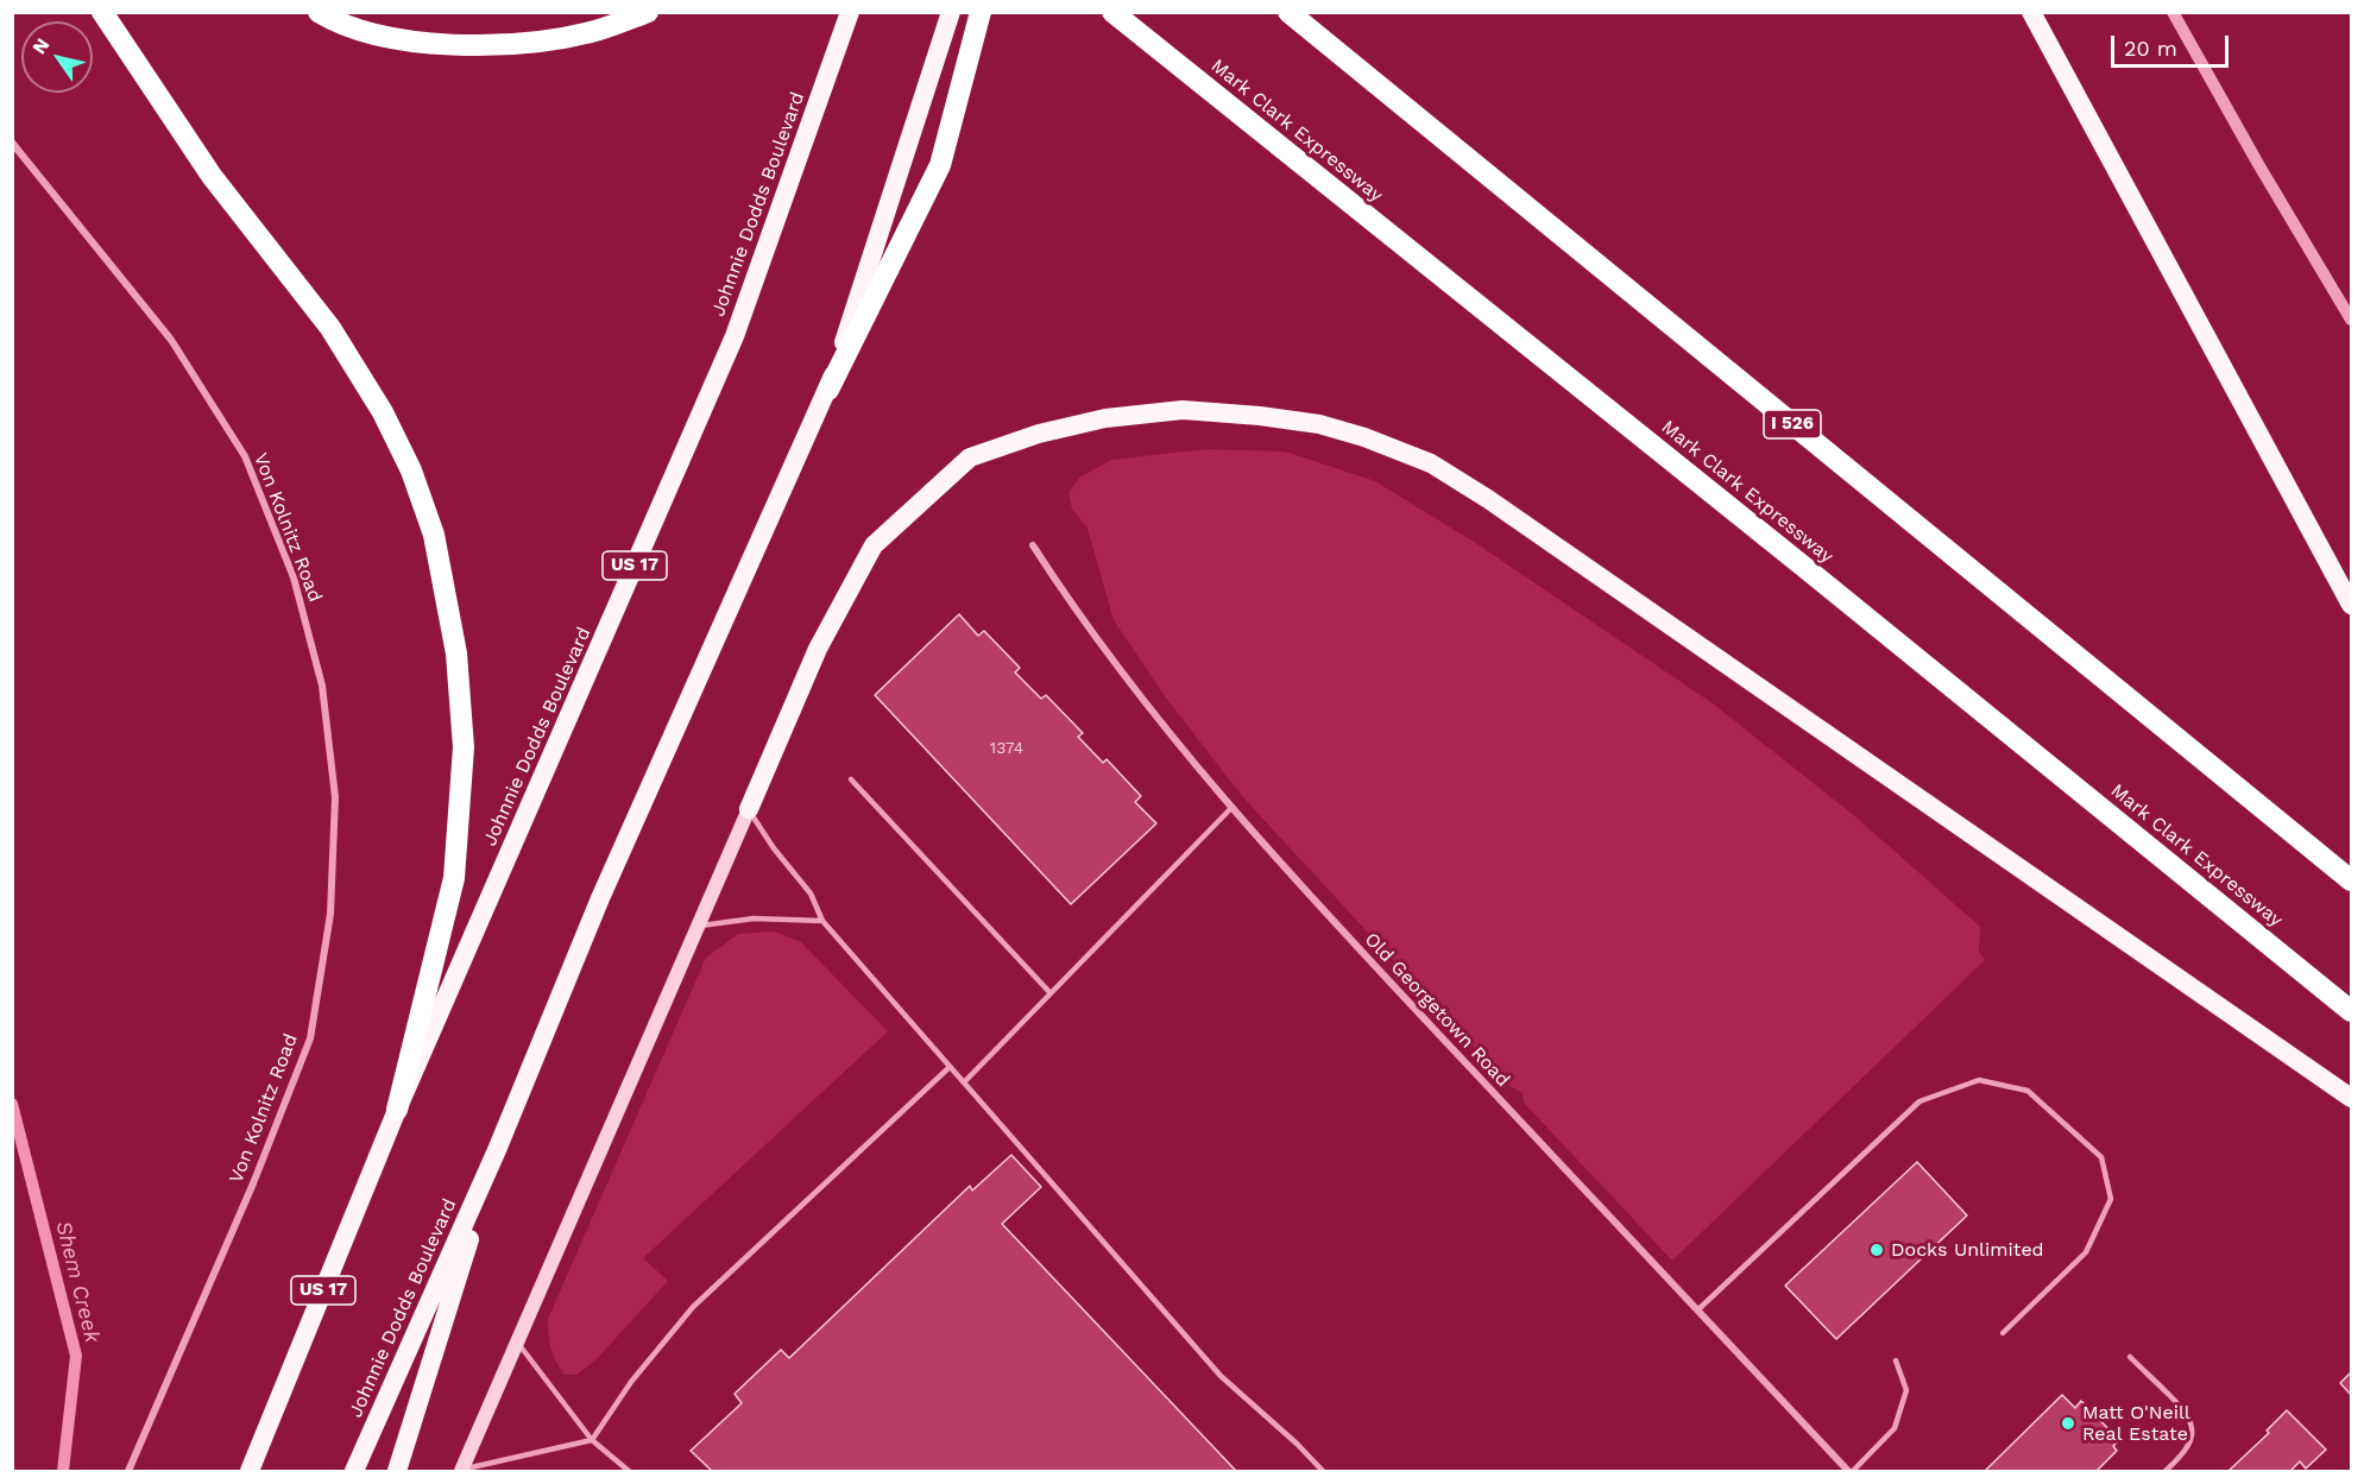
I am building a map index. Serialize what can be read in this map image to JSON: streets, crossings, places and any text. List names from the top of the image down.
{
  "streets": {
    "highway": [
      "Mark Clark Expressway",
      "Johnnie Dodds Boulevard",
      "I 526",
      "US 17"
    ],
    "street": ["Von Kolnitz Road", "Old Georgetown Road"]
  },
  "water": ["Shem Creek"],
  "places": ["Docks Unlimited", "Matt O'Neill Real Estate"],
  "house_numbers": ["1374"],
  "scale_bar": "20 m",
  "north": "top left"
}
